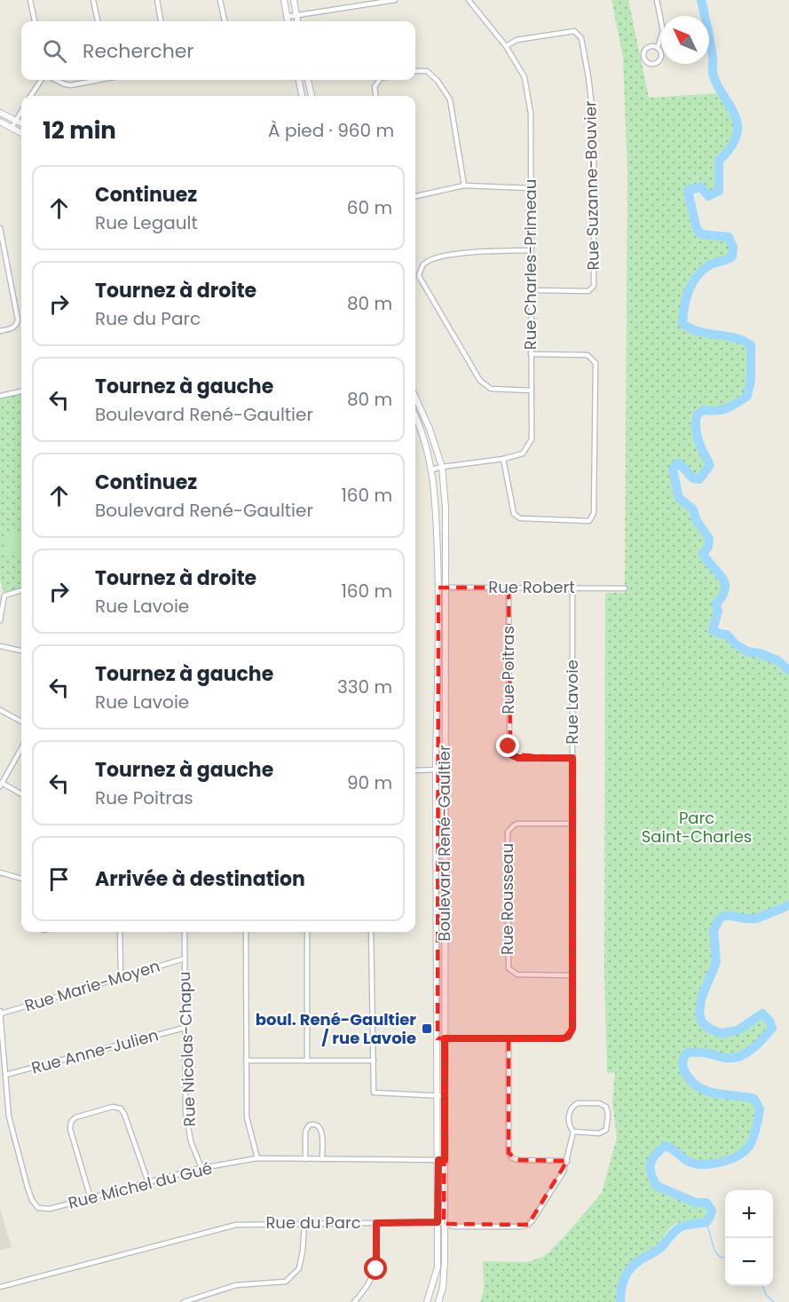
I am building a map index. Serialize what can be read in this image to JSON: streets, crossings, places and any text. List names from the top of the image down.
{
  "streets": {
    "street": [
      "Rue Suzanne-Bouvier",
      "Rue Charles-Primeau",
      "Rue Robert",
      "Rue Poitras",
      "Rue Lavoie",
      "Boulevard René-Gaultier",
      "Rue Rousseau",
      "Rue Marie-Moyen",
      "Rue Nicolas-Chapu",
      "Rue Anne-Julien",
      "Rue Michel du Gué",
      "Rue du Parc"
    ]
  },
  "crossings": [
    ["Rue Suzanne-Bouvier", "Rue Charles-Primeau"],
    ["Rue Charles-Primeau", "Boulevard René-Gaultier"],
    ["Rue Robert", "Rue Poitras"],
    ["Rue Robert", "Rue Lavoie"],
    ["Rue Robert", "Boulevard René-Gaultier"],
    ["Rue Poitras", "Rue Lavoie"],
    ["Rue Lavoie", "Boulevard René-Gaultier"],
    ["Rue Lavoie", "Rue Rousseau"],
    ["Boulevard René-Gaultier", "Rue Michel du Gué"],
    ["Boulevard René-Gaultier", "Rue du Parc"],
    ["Rue Marie-Moyen", "Rue Nicolas-Chapu"],
    ["Rue Marie-Moyen", "Rue Michel du Gué"],
    ["Rue Nicolas-Chapu", "Rue Anne-Julien"],
    ["Rue Nicolas-Chapu", "Rue Michel du Gué"],
    ["Rue Anne-Julien", "Rue Michel du Gué"]
  ],
  "parks": ["Parc Saint-Charles"],
  "places": {
    "transit": ["boul. René-Gaultier / rue Lavoie"]
  },
  "north": "top left",
  "page": {
    "search": "Rechercher",
    "heading": ["12 min", "À pied · 960 m"],
    "list": [
      ["Continuez", "Rue Legault", "60 m"],
      ["Tournez à droite", "Rue du Parc", "80 m"],
      ["Tournez à gauche", "Boulevard René-Gaultier", "80 m"],
      ["Continuez", "Boulevard René-Gaultier", "160 m"],
      ["Tournez à droite", "Rue Lavoie", "160 m"],
      ["Tournez à gauche", "Rue Lavoie", "330 m"],
      ["Tournez à gauche", "Rue Poitras", "90 m"],
      "Arrivée à destination"
    ],
    "map_buttons": ["+", "−"]
  }
}
